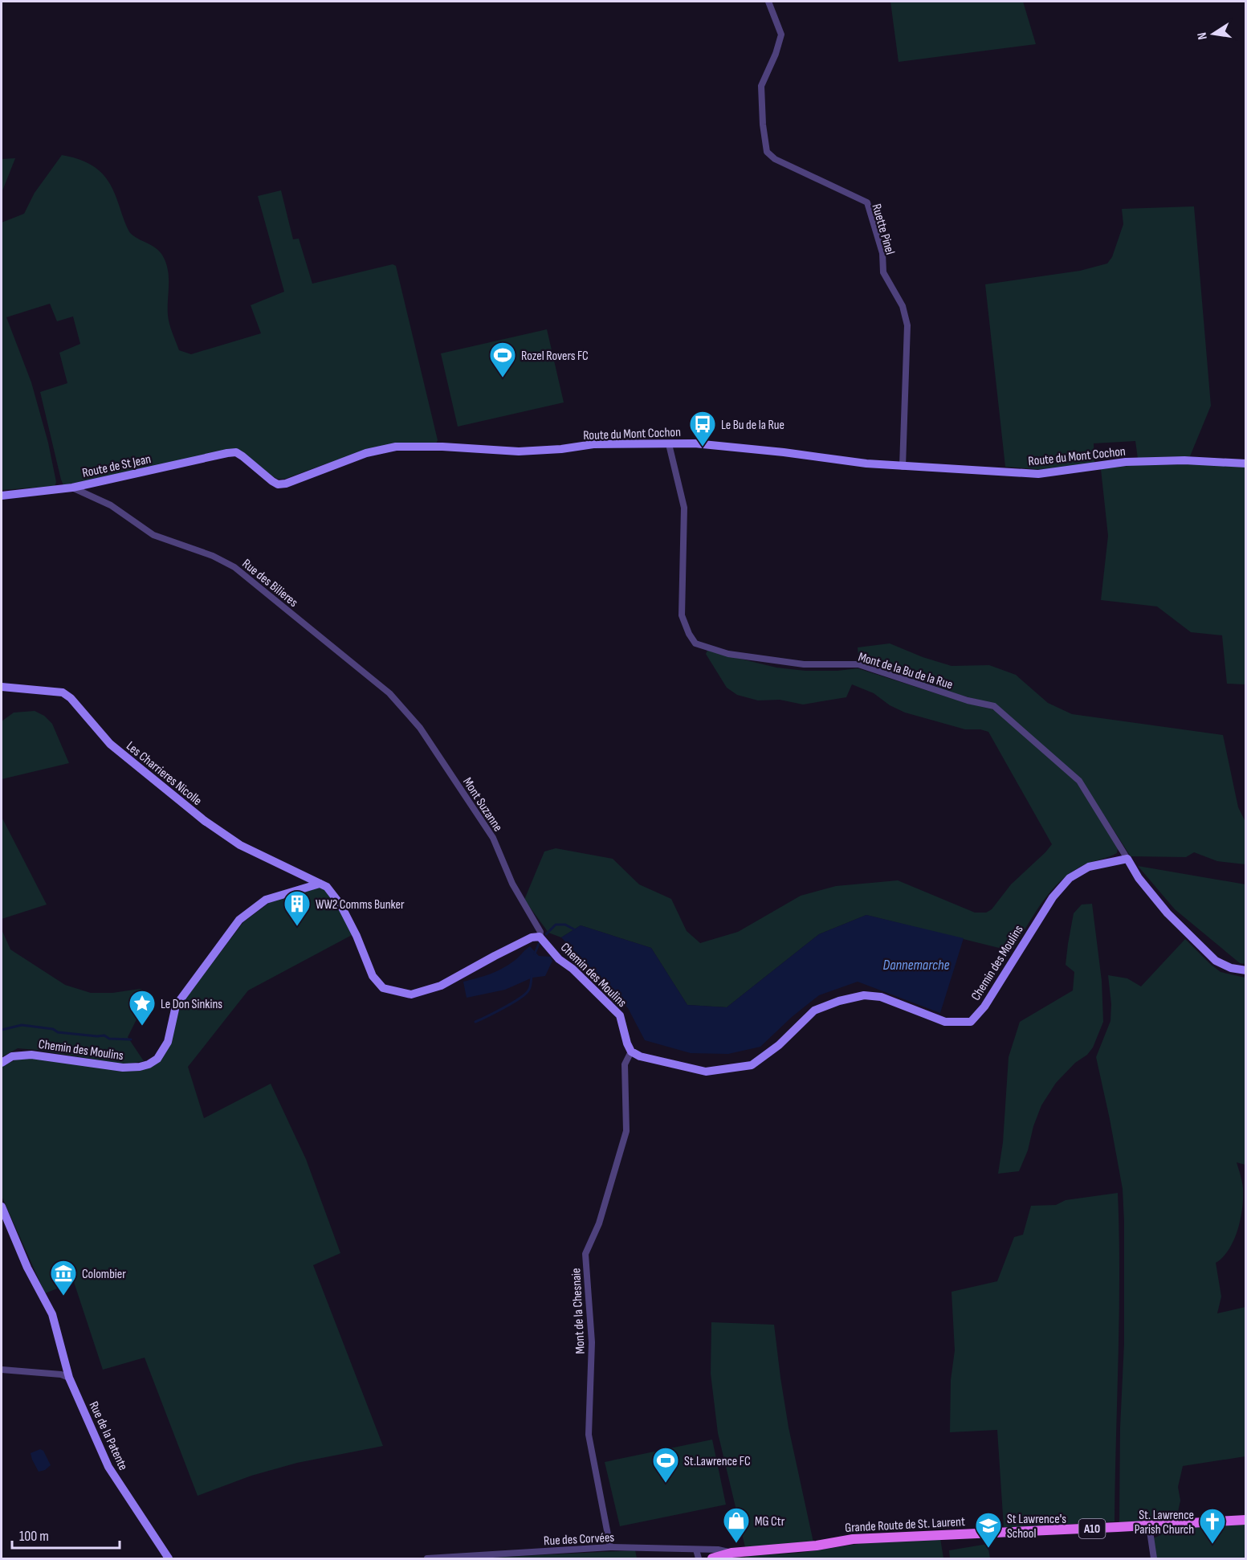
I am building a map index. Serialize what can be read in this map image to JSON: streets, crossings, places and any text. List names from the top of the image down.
{
  "streets": {
    "main road": ["Grande Route de St. Laurent", "A10"],
    "street": [
      "Ruette Pinel",
      "Route du Mont Cochon",
      "Route de St Jean",
      "Rue des Bilieres",
      "Mont de la Bu de la Rue",
      "Les Charrieres Nicolle",
      "Mont Suzanne",
      "Chemin des Moulins",
      "Mont de la Chesnaie",
      "Rue de la Patente",
      "Rue des Corvées"
    ]
  },
  "crossings": [
    ["Ruette Pinel", "Route du Mont Cochon"],
    ["Route du Mont Cochon", "Route de St Jean"],
    ["Route du Mont Cochon", "Mont de la Bu de la Rue"],
    ["Route de St Jean", "Rue des Bilieres"],
    ["Rue des Bilieres", "Mont Suzanne"],
    ["Mont de la Bu de la Rue", "Chemin des Moulins"],
    ["Les Charrieres Nicolle", "Chemin des Moulins"],
    ["Mont Suzanne", "Chemin des Moulins"],
    ["Chemin des Moulins", "Mont de la Chesnaie"],
    ["Mont de la Chesnaie", "Rue des Corvées"],
    ["Grande Route de St. Laurent", "Rue des Corvées"]
  ],
  "water": ["Dannemarche"],
  "places": {
    "sports": ["Rozel Rovers FC", "St.Lawrence FC"],
    "bus stop": ["Le Bu de la Rue"],
    "building": ["WW2 Comms Bunker"],
    "place": ["Le Don Sinkins"],
    "museum": ["Colombier"],
    "shop": ["MG Ctr"],
    "church": ["St. Lawrence Parish Church"],
    "school or university": ["St Lawrence's School"]
  },
  "scale_bar": "100 m",
  "north": "left"
}
